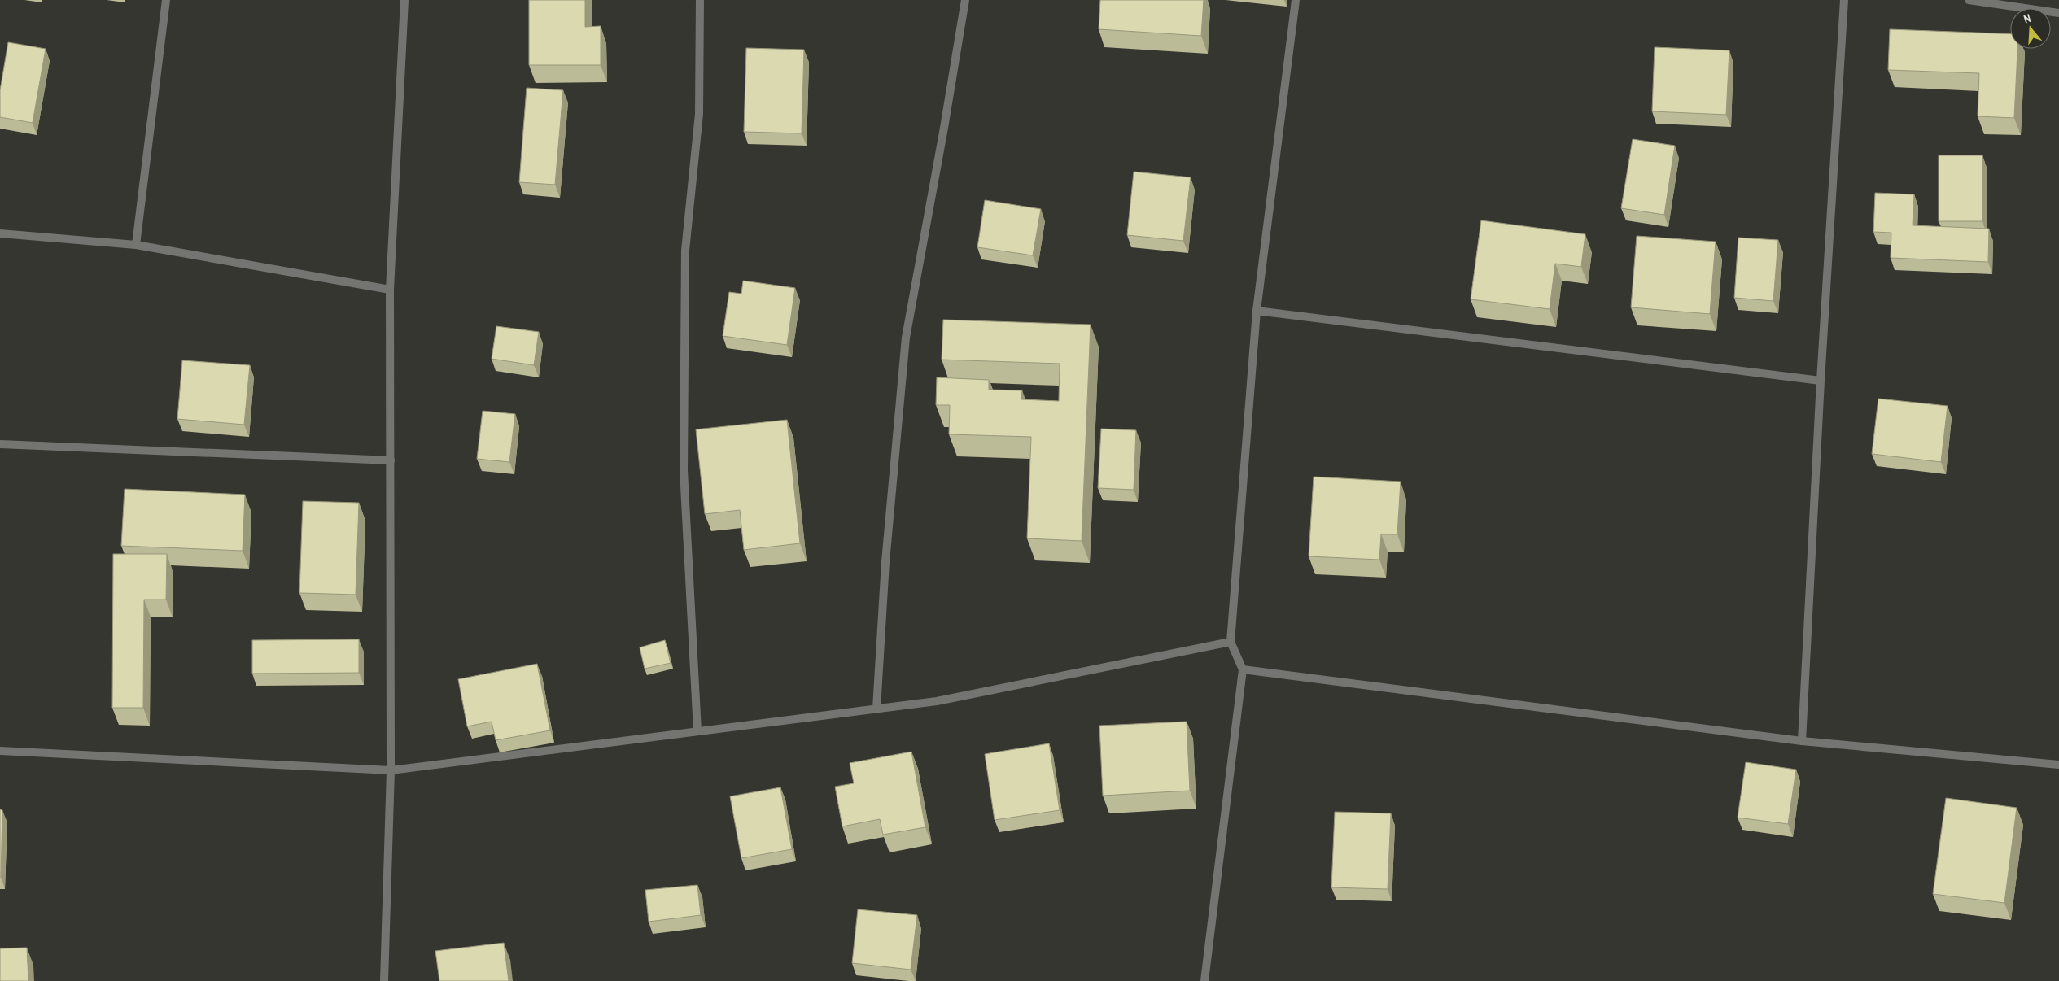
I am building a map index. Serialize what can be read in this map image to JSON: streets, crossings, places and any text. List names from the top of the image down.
{
  "north": "top"
}
